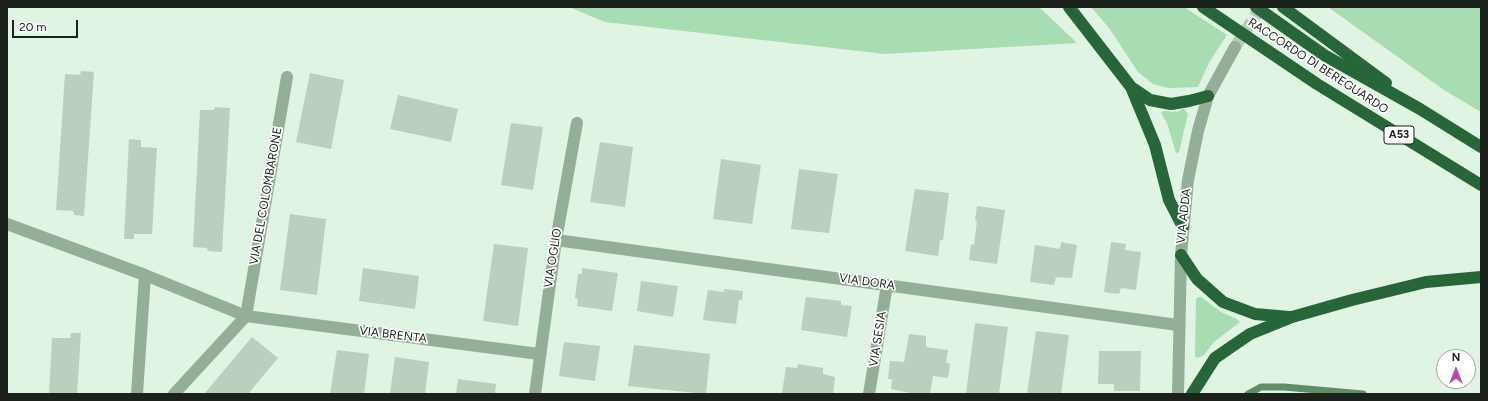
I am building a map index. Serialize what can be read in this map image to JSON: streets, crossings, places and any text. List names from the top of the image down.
{
  "streets": {
    "highway": ["RACCORDO DI BEREGUARDO", "A53"],
    "street": [
      "VIA DEL COLOMBARONE",
      "VIA ADDA",
      "VIA OGLIO",
      "VIA DORA",
      "VIA BRENTA",
      "VIA SESIA"
    ]
  },
  "crossings": [
    ["VIA DEL COLOMBARONE", "VIA BRENTA"],
    ["VIA ADDA", "VIA DORA"],
    ["VIA OGLIO", "VIA DORA"],
    ["VIA OGLIO", "VIA BRENTA"],
    ["VIA DORA", "VIA SESIA"]
  ],
  "scale_bar": "20 m",
  "north": "top"
}
